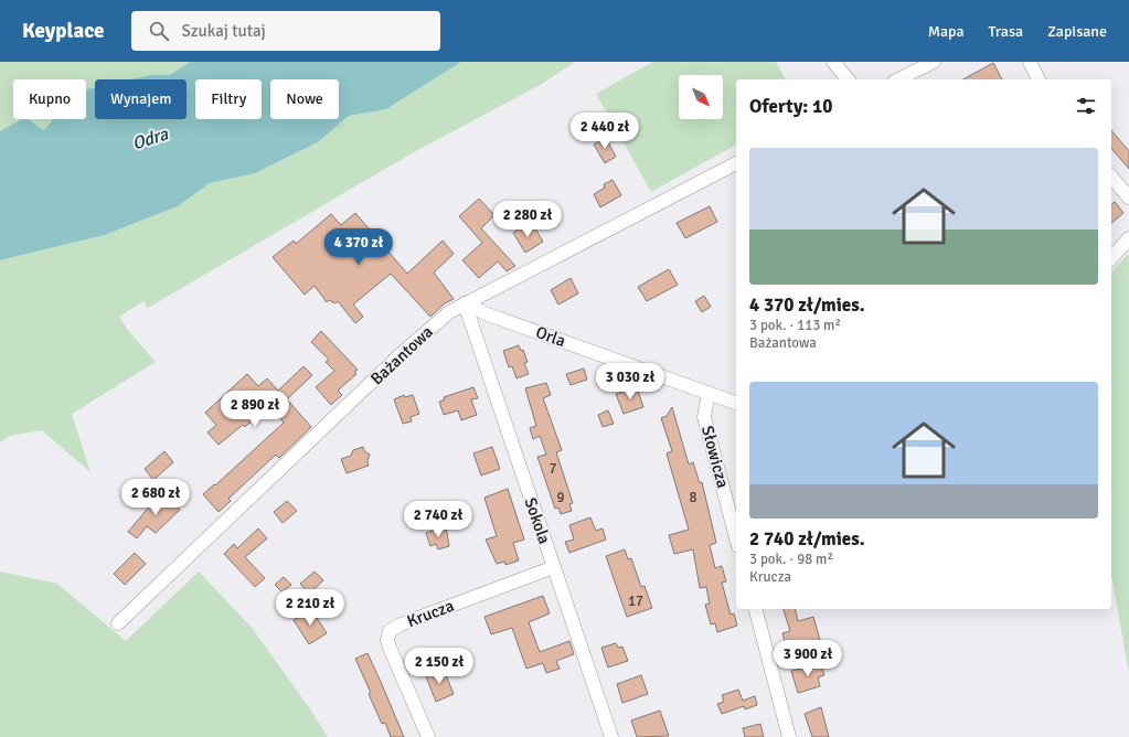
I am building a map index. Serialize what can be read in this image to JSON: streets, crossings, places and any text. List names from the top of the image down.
{
  "streets": {
    "street": [
      "Orla",
      "Bażantowa",
      "Słowicza",
      "Sokola",
      "Krucza"
    ]
  },
  "crossings": [
    ["Orla", "Bażantowa"],
    ["Orla", "Słowicza"],
    ["Orla", "Sokola"],
    ["Bażantowa", "Sokola"],
    ["Sokola", "Krucza"]
  ],
  "water": ["Odra"],
  "house_numbers": [
    "7",
    "9",
    "8",
    "17"
  ],
  "north": "bottom right",
  "page": {
    "header": "Keyplace",
    "search": "Szukaj tutaj",
    "nav": ["Mapa", "Trasa", "Zapisane"],
    "chip": [
      "Kupno",
      "Wynajem",
      "Filtry",
      "Nowe"
    ],
    "heading": "Oferty: 10",
    "price": [
      "2 440 zł",
      "2 280 zł",
      "4 370 zł",
      "3 030 zł",
      "2 890 zł",
      "2 680 zł",
      "2 740 zł",
      "2 210 zł",
      "3 900 zł",
      "2 150 zł"
    ],
    "list": [
      {
        "name": "4 370 zł/mies.",
        "note": "3 pok. · 113 m² · Bażantowa"
      },
      {
        "name": "2 740 zł/mies.",
        "note": "3 pok. · 98 m² · Krucza"
      }
    ]
  }
}
